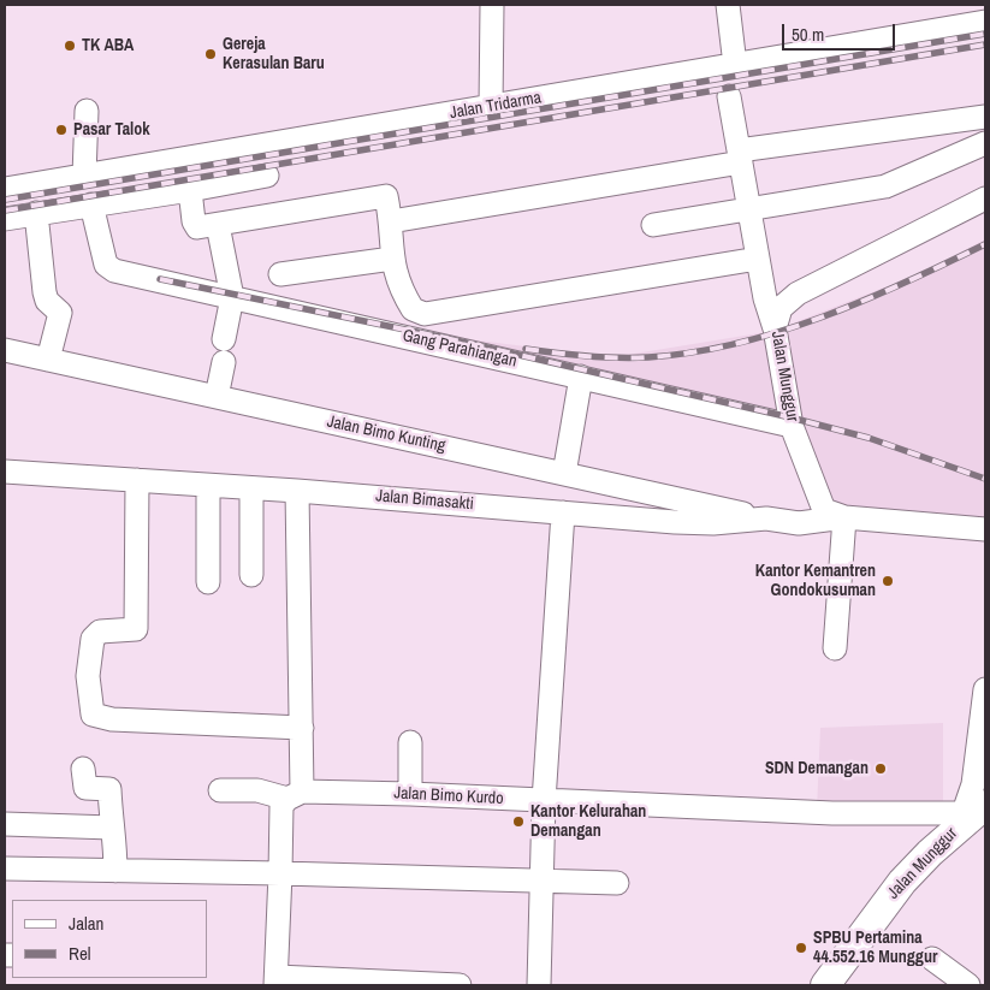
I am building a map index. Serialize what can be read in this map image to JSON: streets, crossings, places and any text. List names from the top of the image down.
{
  "streets": {
    "main road": ["Jalan Munggur"],
    "street": [
      "Jalan Tridarma",
      "Gang Parahiangan",
      "Jalan Bimo Kunting",
      "Jalan Bimasakti",
      "Jalan Bimo Kurdo"
    ]
  },
  "crossings": [
    ["Gang Parahiangan", "Jalan Munggur"],
    ["Jalan Munggur", "Jalan Bimasakti"],
    ["Jalan Munggur", "Jalan Bimo Kurdo"],
    ["Jalan Bimo Kunting", "Jalan Bimasakti"]
  ],
  "places": [
    "TK ABA",
    "Gereja Kerasulan Baru",
    "Pasar Talok",
    "Kantor Kemantren Gondokusuman",
    "SDN Demangan",
    "Kantor Kelurahan Demangan",
    "SPBU Pertamina 44.552.16 Munggur"
  ],
  "legend": ["Jalan", "Rel"],
  "scale_bar": "50 m"
}
